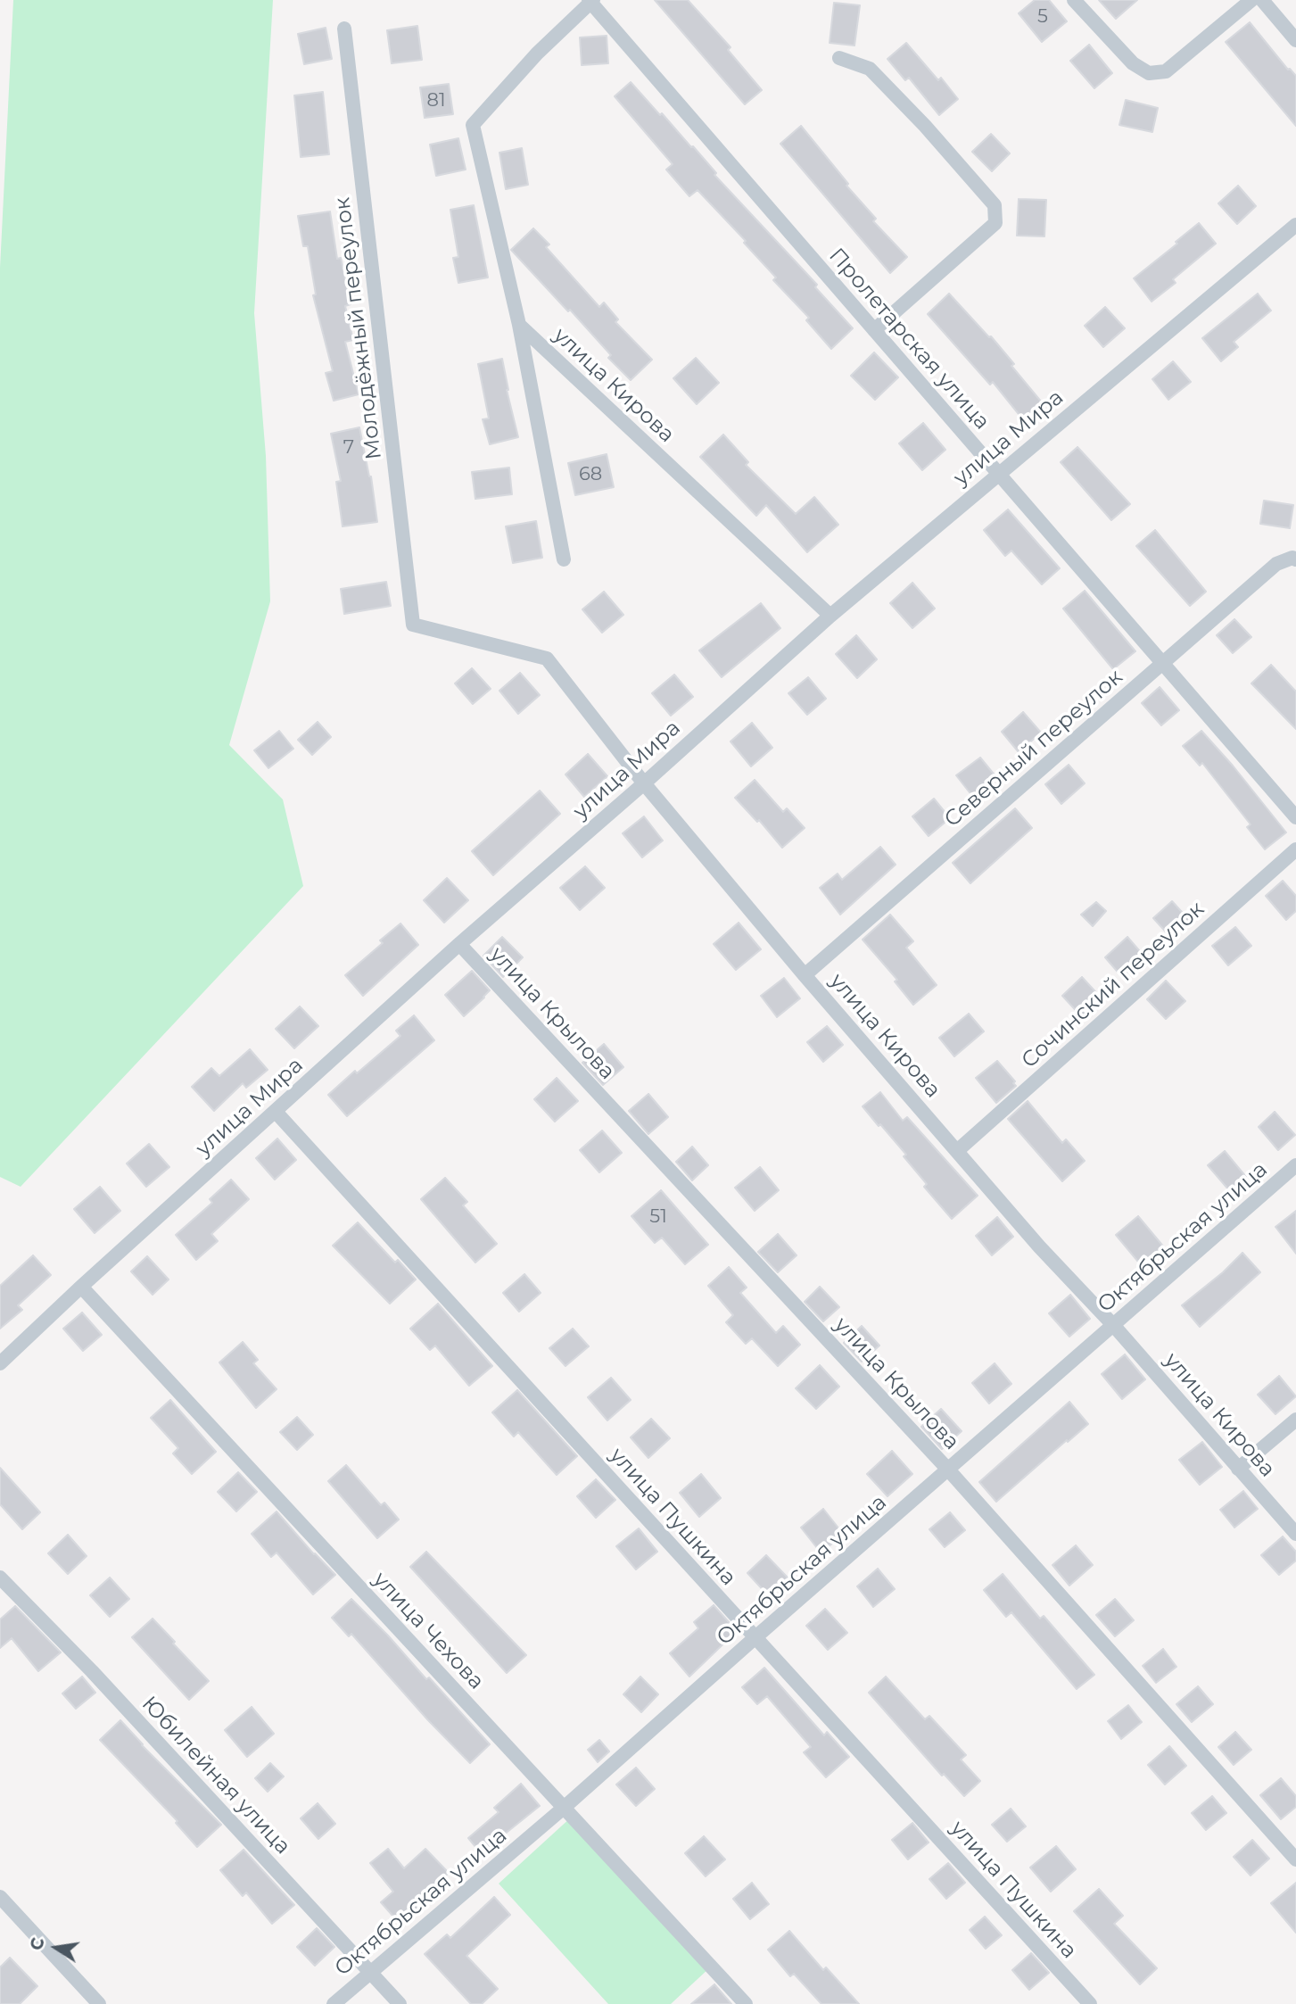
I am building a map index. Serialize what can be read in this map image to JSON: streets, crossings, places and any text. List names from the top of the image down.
{
  "streets": {
    "street": [
      "Молодёжный переулок",
      "Пролетарская улица",
      "улица Кирова",
      "улица Мира",
      "Северный переулок",
      "Сочинский переулок",
      "улица Крылова",
      "Октябрьская улица",
      "улица Пушкина",
      "улица Чехова",
      "Юбилейная улица"
    ]
  },
  "crossings": [
    ["Молодёжный переулок", "улица Кирова"],
    ["Пролетарская улица", "улица Мира"],
    ["Пролетарская улица", "Северный переулок"],
    ["улица Кирова", "улица Мира"],
    ["улица Кирова", "Северный переулок"],
    ["улица Кирова", "Сочинский переулок"],
    ["улица Кирова", "Октябрьская улица"],
    ["улица Мира", "улица Крылова"],
    ["улица Мира", "улица Пушкина"],
    ["улица Мира", "улица Чехова"],
    ["улица Крылова", "Октябрьская улица"],
    ["Октябрьская улица", "улица Пушкина"],
    ["Октябрьская улица", "улица Чехова"],
    ["Октябрьская улица", "Юбилейная улица"]
  ],
  "house_numbers": [
    "5",
    "81",
    "7",
    "68",
    "51"
  ],
  "north": "left"
}
